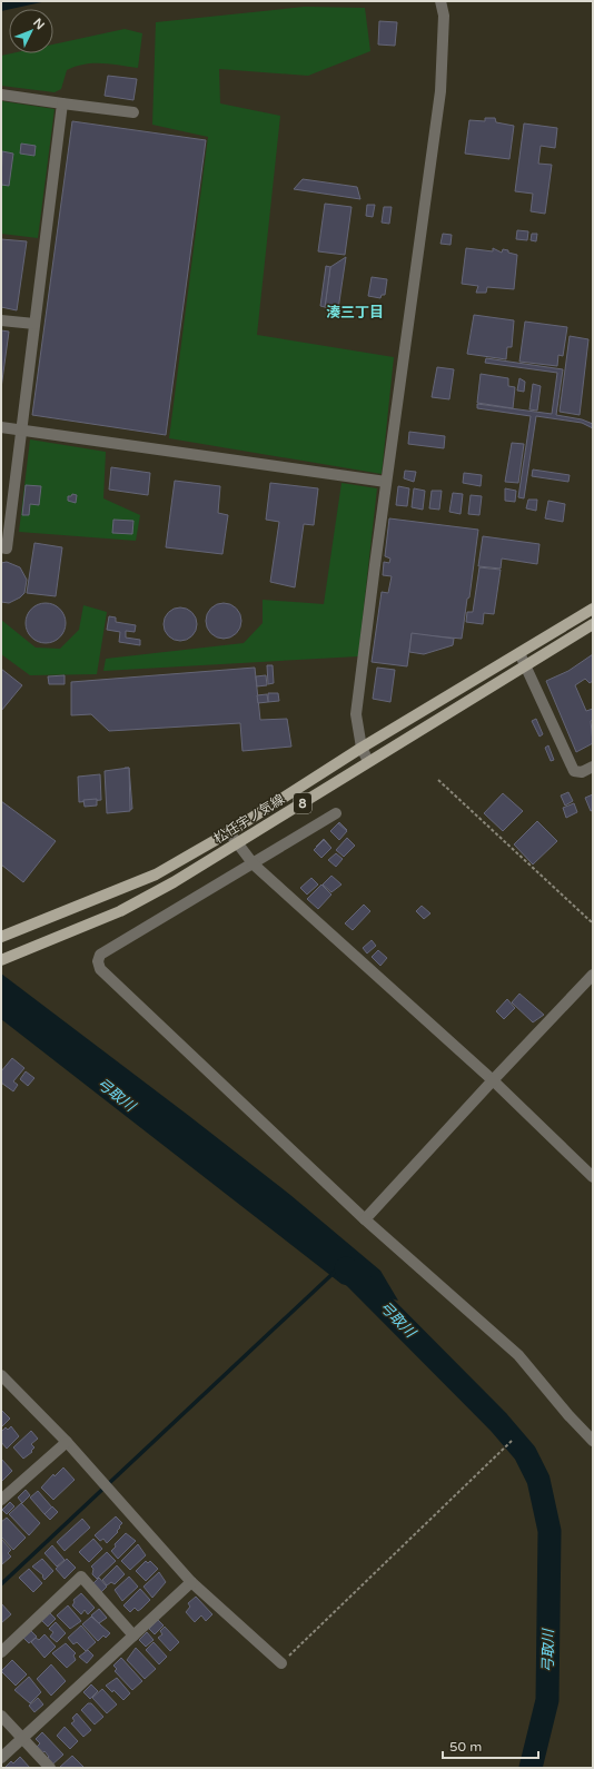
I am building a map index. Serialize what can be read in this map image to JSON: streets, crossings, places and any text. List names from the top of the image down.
{
  "streets": {
    "main road": ["8", "松任宇ノ気線"]
  },
  "districts": ["湊三丁目"],
  "water": ["弓取川"],
  "scale_bar": "50 m",
  "north": "top right"
}
